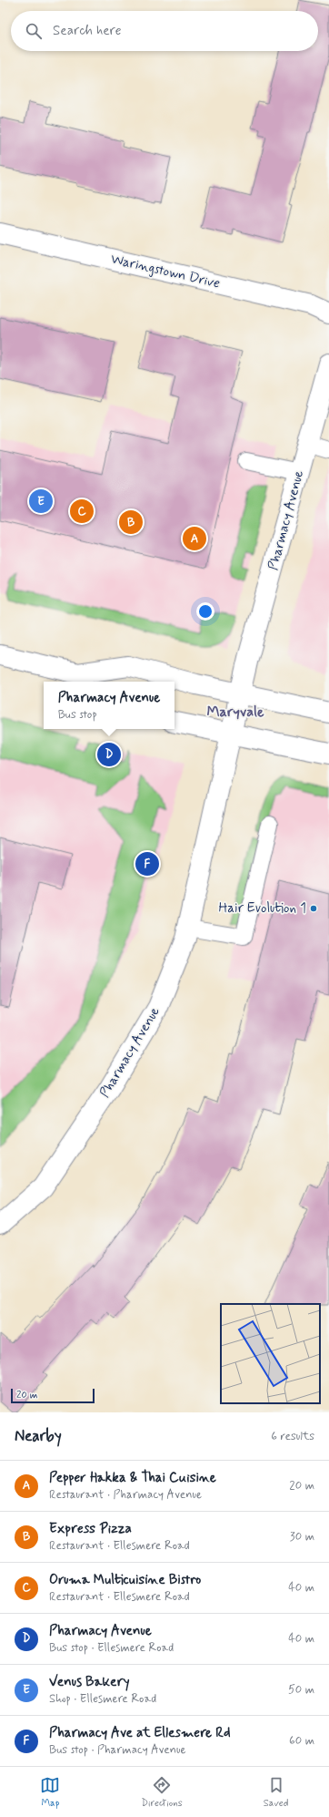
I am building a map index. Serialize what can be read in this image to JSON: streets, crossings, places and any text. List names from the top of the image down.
{
  "streets": {
    "street": ["Waringstown Drive", "Pharmacy Avenue"]
  },
  "districts": ["Maryvale"],
  "places": ["Hair Evolution 1"],
  "scale_bar": "20 m",
  "page": {
    "search": "Search here",
    "pins": [
      "E",
      "C",
      "B",
      "A",
      "D",
      "F"
    ],
    "popup": ["Pharmacy Avenue", "Bus stop"],
    "scale": "20 m",
    "heading": ["Nearby", "6 results"],
    "list": [
      {
        "mark": "A",
        "name": "Pepper Hakka & Thai Cuisine",
        "note": "Restaurant · Pharmacy Avenue",
        "value": "20 m"
      },
      {
        "mark": "B",
        "name": "Express Pizza",
        "note": "Restaurant · Ellesmere Road",
        "value": "30 m"
      },
      {
        "mark": "C",
        "name": "Oruma Multicuisine Bistro",
        "note": "Restaurant · Ellesmere Road",
        "value": "40 m"
      },
      {
        "mark": "D",
        "name": "Pharmacy Avenue",
        "note": "Bus stop · Ellesmere Road",
        "value": "40 m"
      },
      {
        "mark": "E",
        "name": "Venus Bakery",
        "note": "Shop · Ellesmere Road",
        "value": "50 m"
      },
      {
        "mark": "F",
        "name": "Pharmacy Ave at Ellesmere Rd",
        "note": "Bus stop · Pharmacy Avenue",
        "value": "60 m"
      }
    ],
    "nav": ["Map", "Directions", "Saved"]
  }
}
